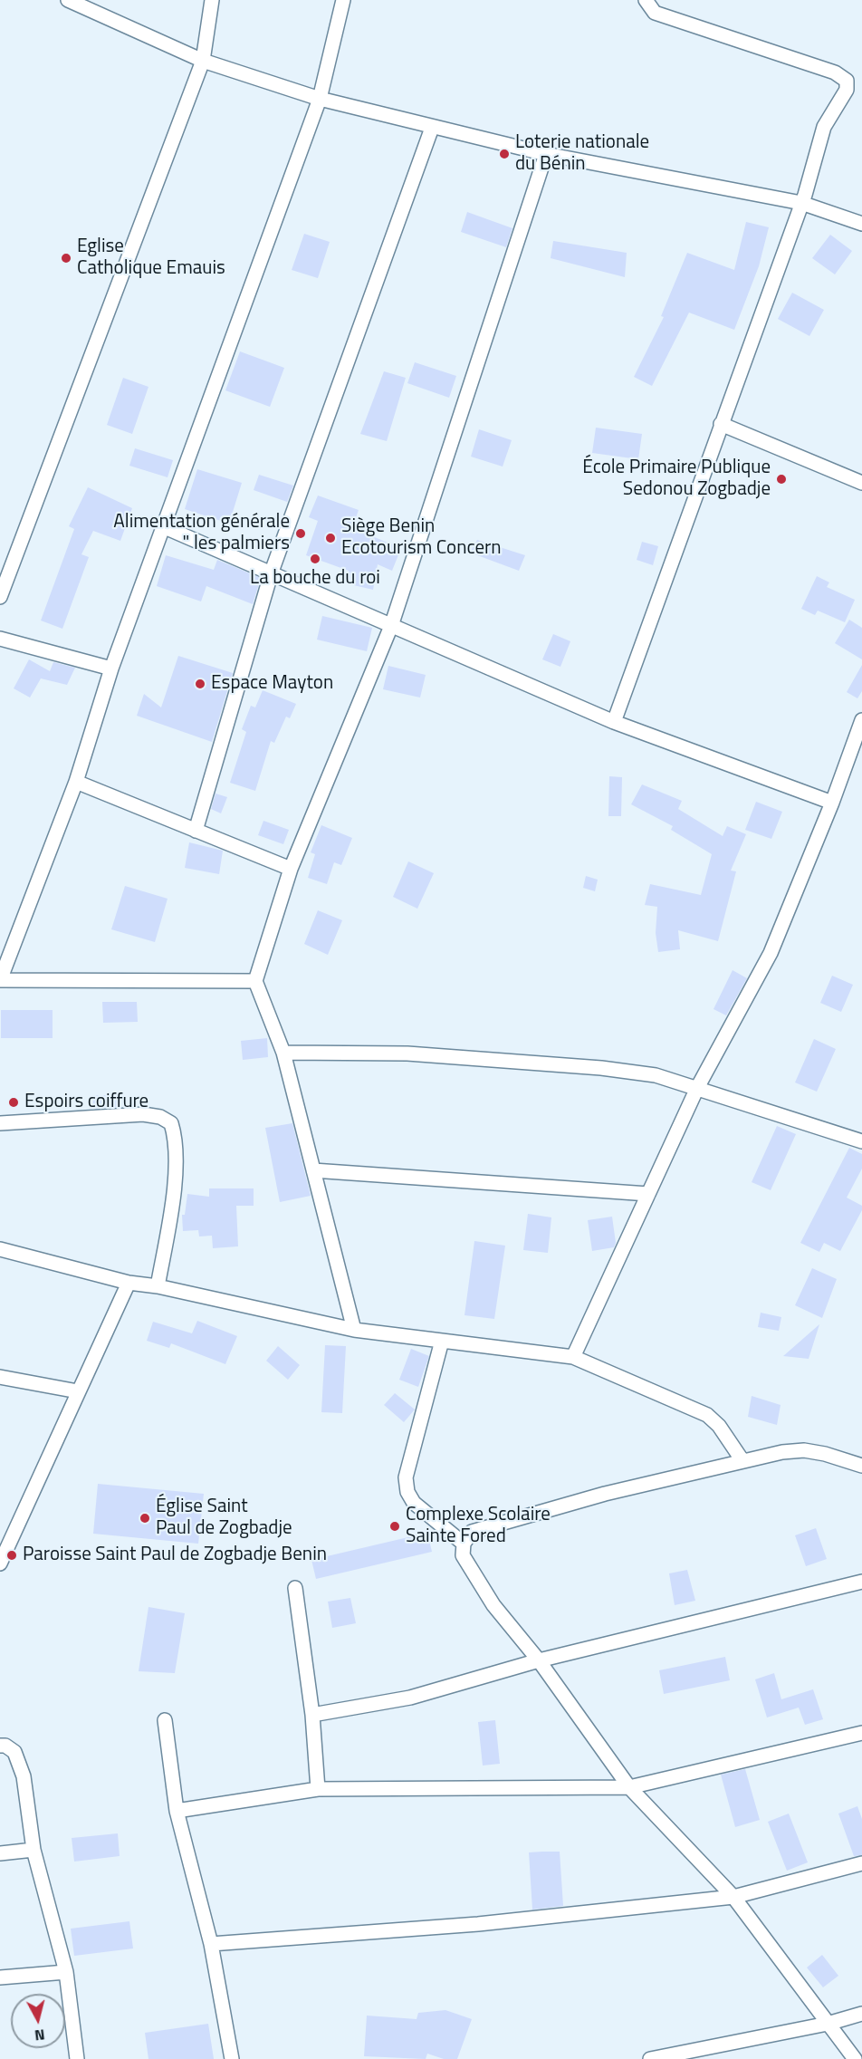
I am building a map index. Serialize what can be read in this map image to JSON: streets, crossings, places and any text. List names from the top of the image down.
{
  "places": [
    "Loterie nationale du Bénin",
    "Eglise Catholique Emauis",
    "École Primaire Publique Sedonou Zogbadje",
    "Alimentation générale \" les palmiers",
    "Siège Benin Ecotourism Concern",
    "La bouche du roi",
    "Espace Mayton",
    "Espoirs coiffure",
    "Église Saint Paul de Zogbadje",
    "Complexe Scolaire Sainte Fored",
    "Paroisse Saint Paul de Zogbadje Benin"
  ],
  "north": "bottom"
}
